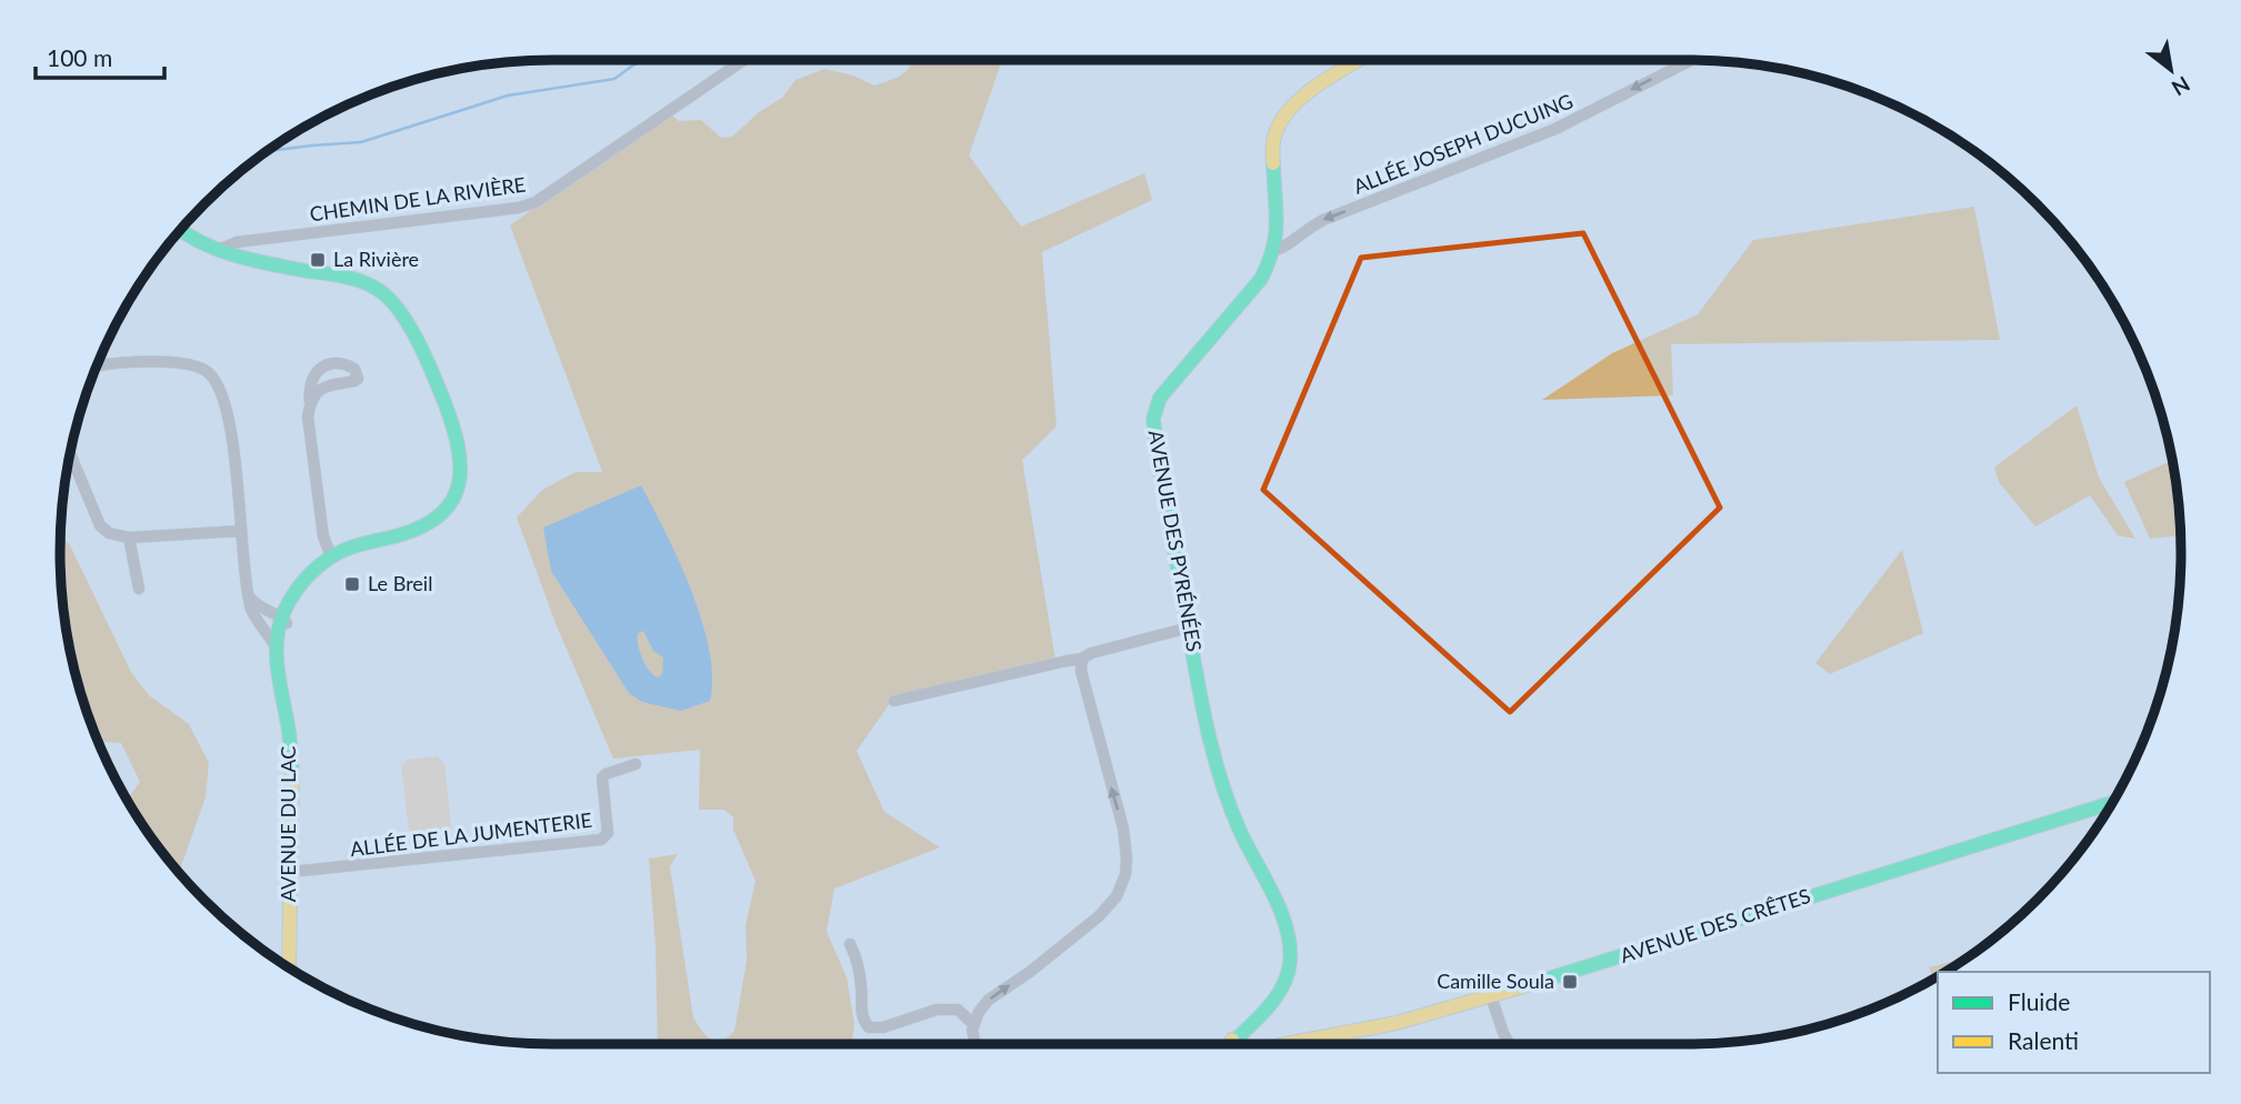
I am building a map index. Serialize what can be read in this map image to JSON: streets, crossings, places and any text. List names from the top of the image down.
{
  "streets": {
    "street": [
      "ALLÉE JOSEPH DUCUING",
      "CHEMIN DE LA RIVIÈRE",
      "AVENUE DES PYRÉNÉES",
      "AVENUE DU LAC",
      "ALLÉE DE LA JUMENTERIE",
      "AVENUE DES CRÊTES"
    ]
  },
  "crossings": [
    ["ALLÉE JOSEPH DUCUING", "AVENUE DES PYRÉNÉES"],
    ["CHEMIN DE LA RIVIÈRE", "AVENUE DU LAC"],
    ["AVENUE DES PYRÉNÉES", "AVENUE DES CRÊTES"],
    ["AVENUE DU LAC", "ALLÉE DE LA JUMENTERIE"]
  ],
  "one_way": ["ALLÉE JOSEPH DUCUING"],
  "places": {
    "transit": ["La Rivière", "Le Breil", "Camille Soula"]
  },
  "legend": ["Fluide", "Ralenti"],
  "scale_bar": "100 m",
  "north": "bottom right"
}
